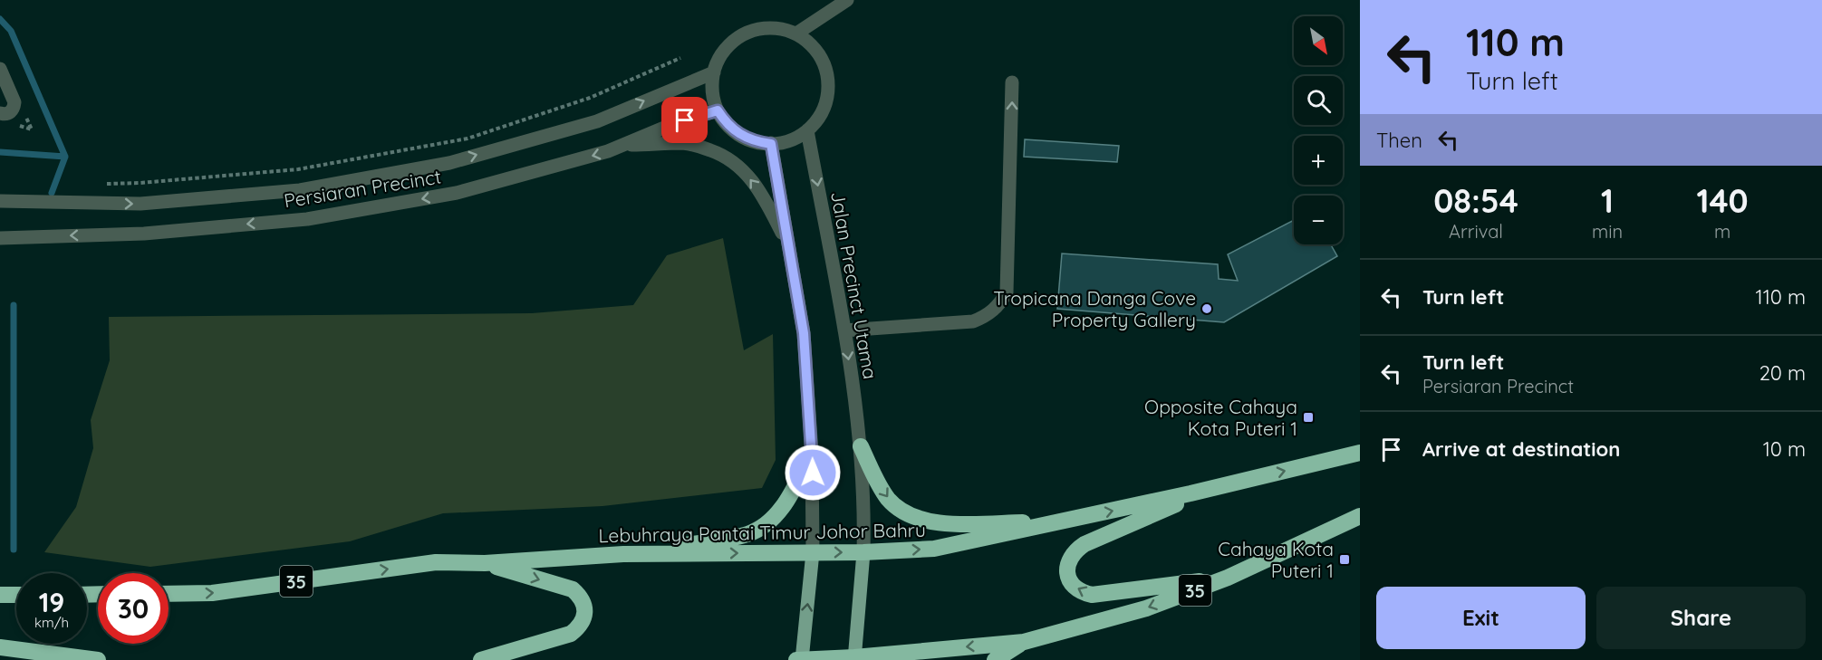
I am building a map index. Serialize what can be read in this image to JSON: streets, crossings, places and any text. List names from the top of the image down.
{
  "streets": {
    "highway": ["Lebuhraya Pantai Timur Johor Bahru", "35"],
    "street": ["Persiaran Precinct", "Jalan Precinct Utama"]
  },
  "crossings": [
    ["Persiaran Precinct", "Jalan Precinct Utama"],
    ["Jalan Precinct Utama", "Lebuhraya Pantai Timur Johor Bahru"]
  ],
  "places": {
    "other": ["Tropicana Danga Cove Property Gallery"],
    "transit": ["Opposite Cahaya Kota Puteri 1", "Cahaya Kota Puteri 1"]
  },
  "north": "bottom right",
  "page": {
    "turn": ["110 m", "Turn left"],
    "map_buttons": ["+", "−"],
    "then": "Then",
    "eta": [
      "08:54",
      "Arrival",
      "1",
      "min",
      "140",
      "m"
    ],
    "list": [
      {
        "name": "Turn left",
        "value": "110 m"
      },
      {
        "name": "Turn left",
        "note": "Persiaran Precinct",
        "value": "20 m"
      },
      {
        "name": "Arrive at destination",
        "value": "10 m"
      }
    ],
    "speed": "19 km/h",
    "limit": "30",
    "buttons": ["Exit", "Share"]
  }
}
